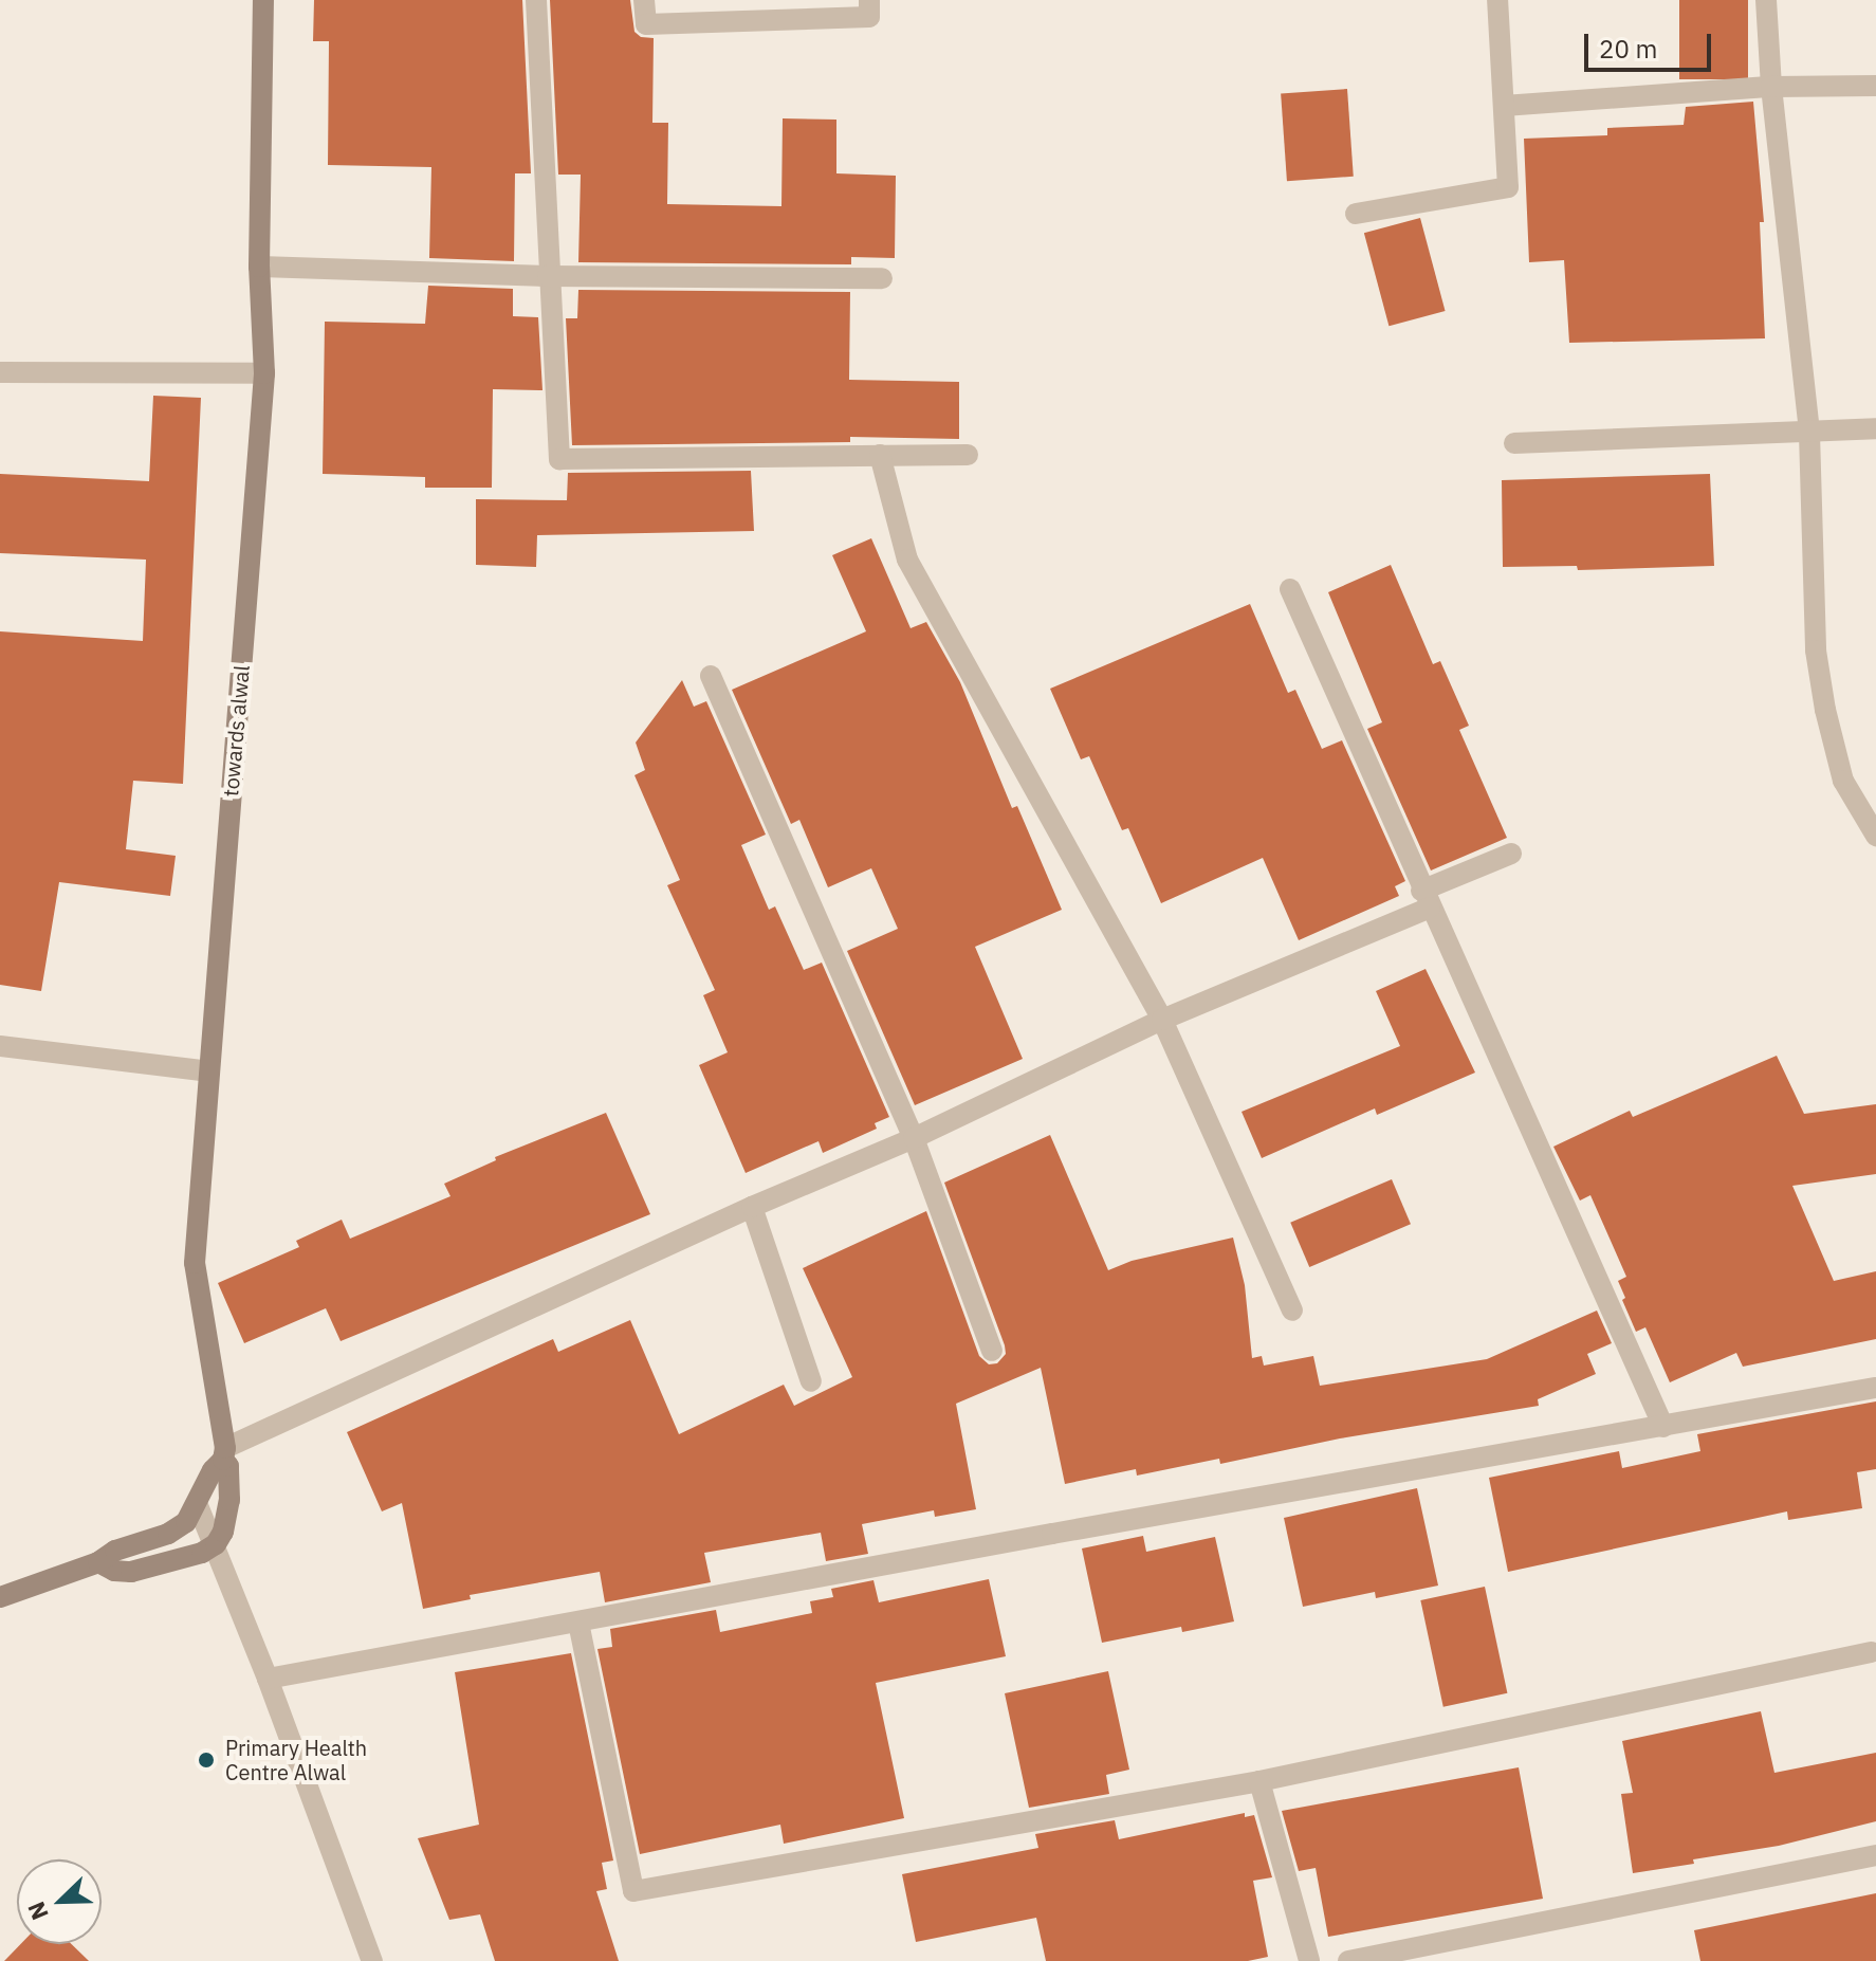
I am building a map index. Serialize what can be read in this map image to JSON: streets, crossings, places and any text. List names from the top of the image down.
{
  "streets": {
    "main road": ["towards alwal"]
  },
  "places": ["Primary Health Centre Alwal"],
  "scale_bar": "20 m",
  "north": "bottom left"
}
